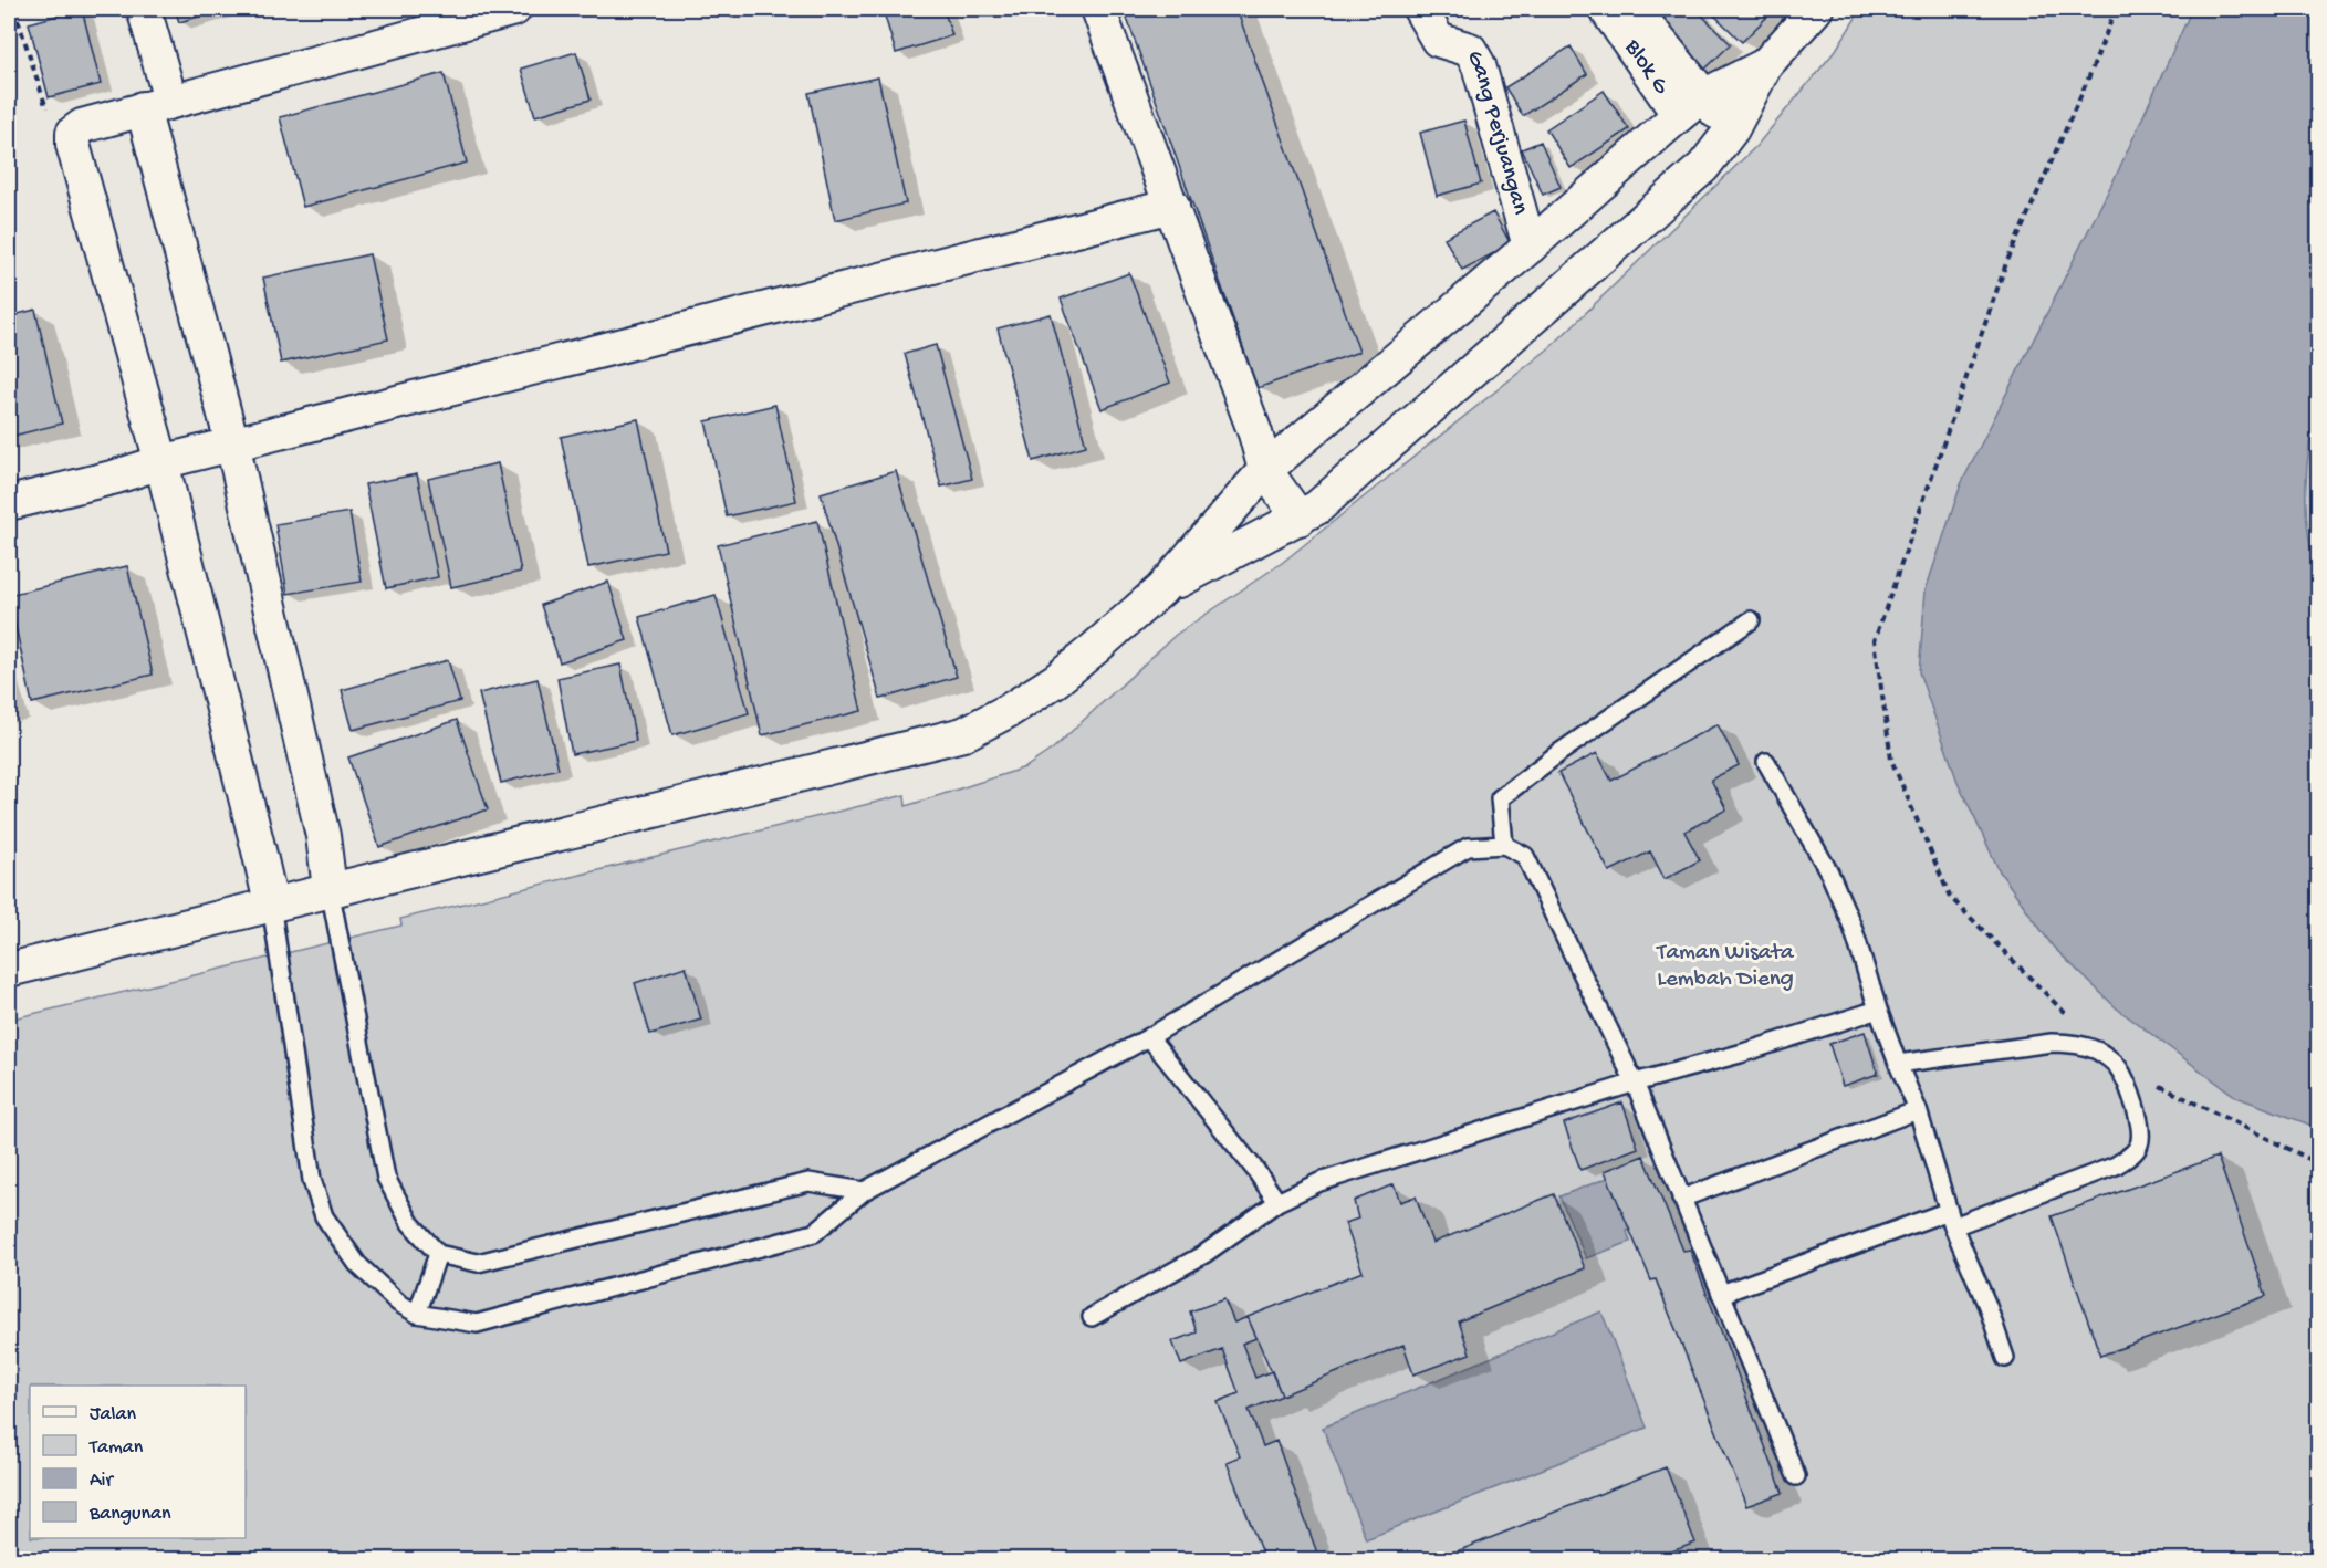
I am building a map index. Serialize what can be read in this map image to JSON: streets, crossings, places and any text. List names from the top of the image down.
{
  "streets": {
    "street": ["Blok G", "Gang Perjuangan"]
  },
  "parks": ["Taman Wisata Lembah Dieng"],
  "legend": [
    "Jalan",
    "Taman",
    "Air",
    "Bangunan"
  ]
}
